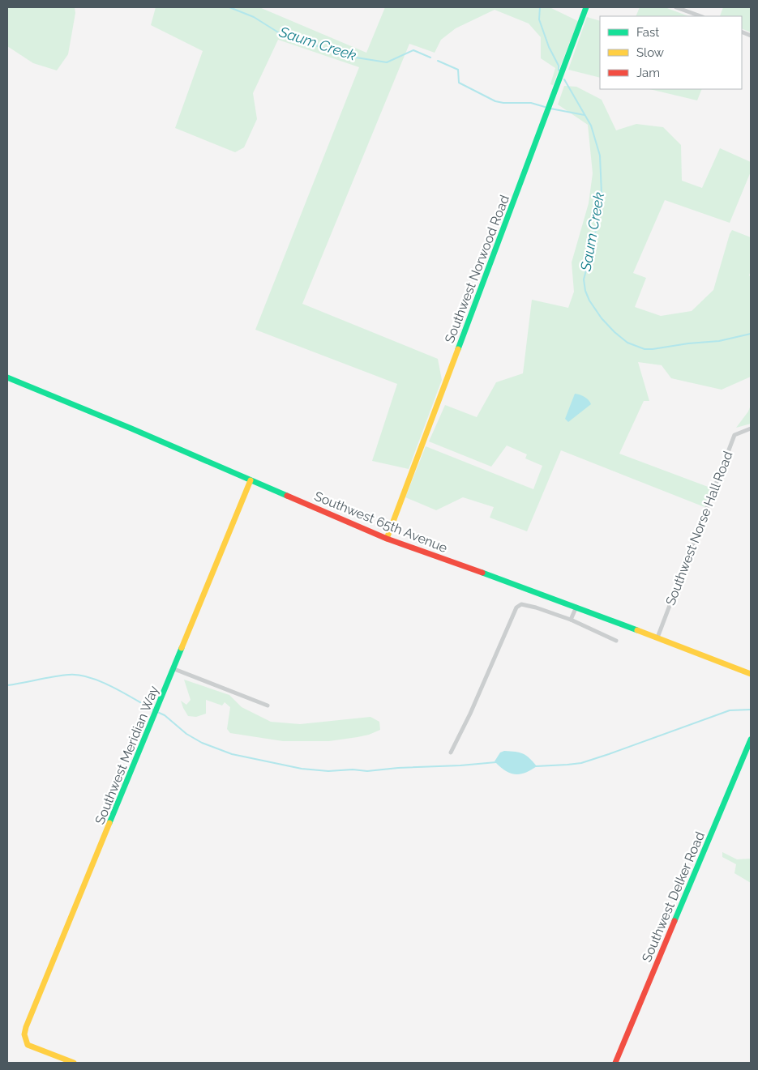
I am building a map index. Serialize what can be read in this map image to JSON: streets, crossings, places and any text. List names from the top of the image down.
{
  "streets": {
    "street": [
      "Southwest Norwood Road",
      "Southwest 65th Avenue",
      "Southwest Norse Hall Road",
      "Southwest Meridian Way",
      "Southwest Delker Road"
    ]
  },
  "crossings": [
    ["Southwest Norwood Road", "Southwest 65th Avenue"],
    ["Southwest 65th Avenue", "Southwest Norse Hall Road"],
    ["Southwest 65th Avenue", "Southwest Meridian Way"]
  ],
  "water": ["Saum Creek"],
  "legend": ["Fast", "Slow", "Jam"]
}
